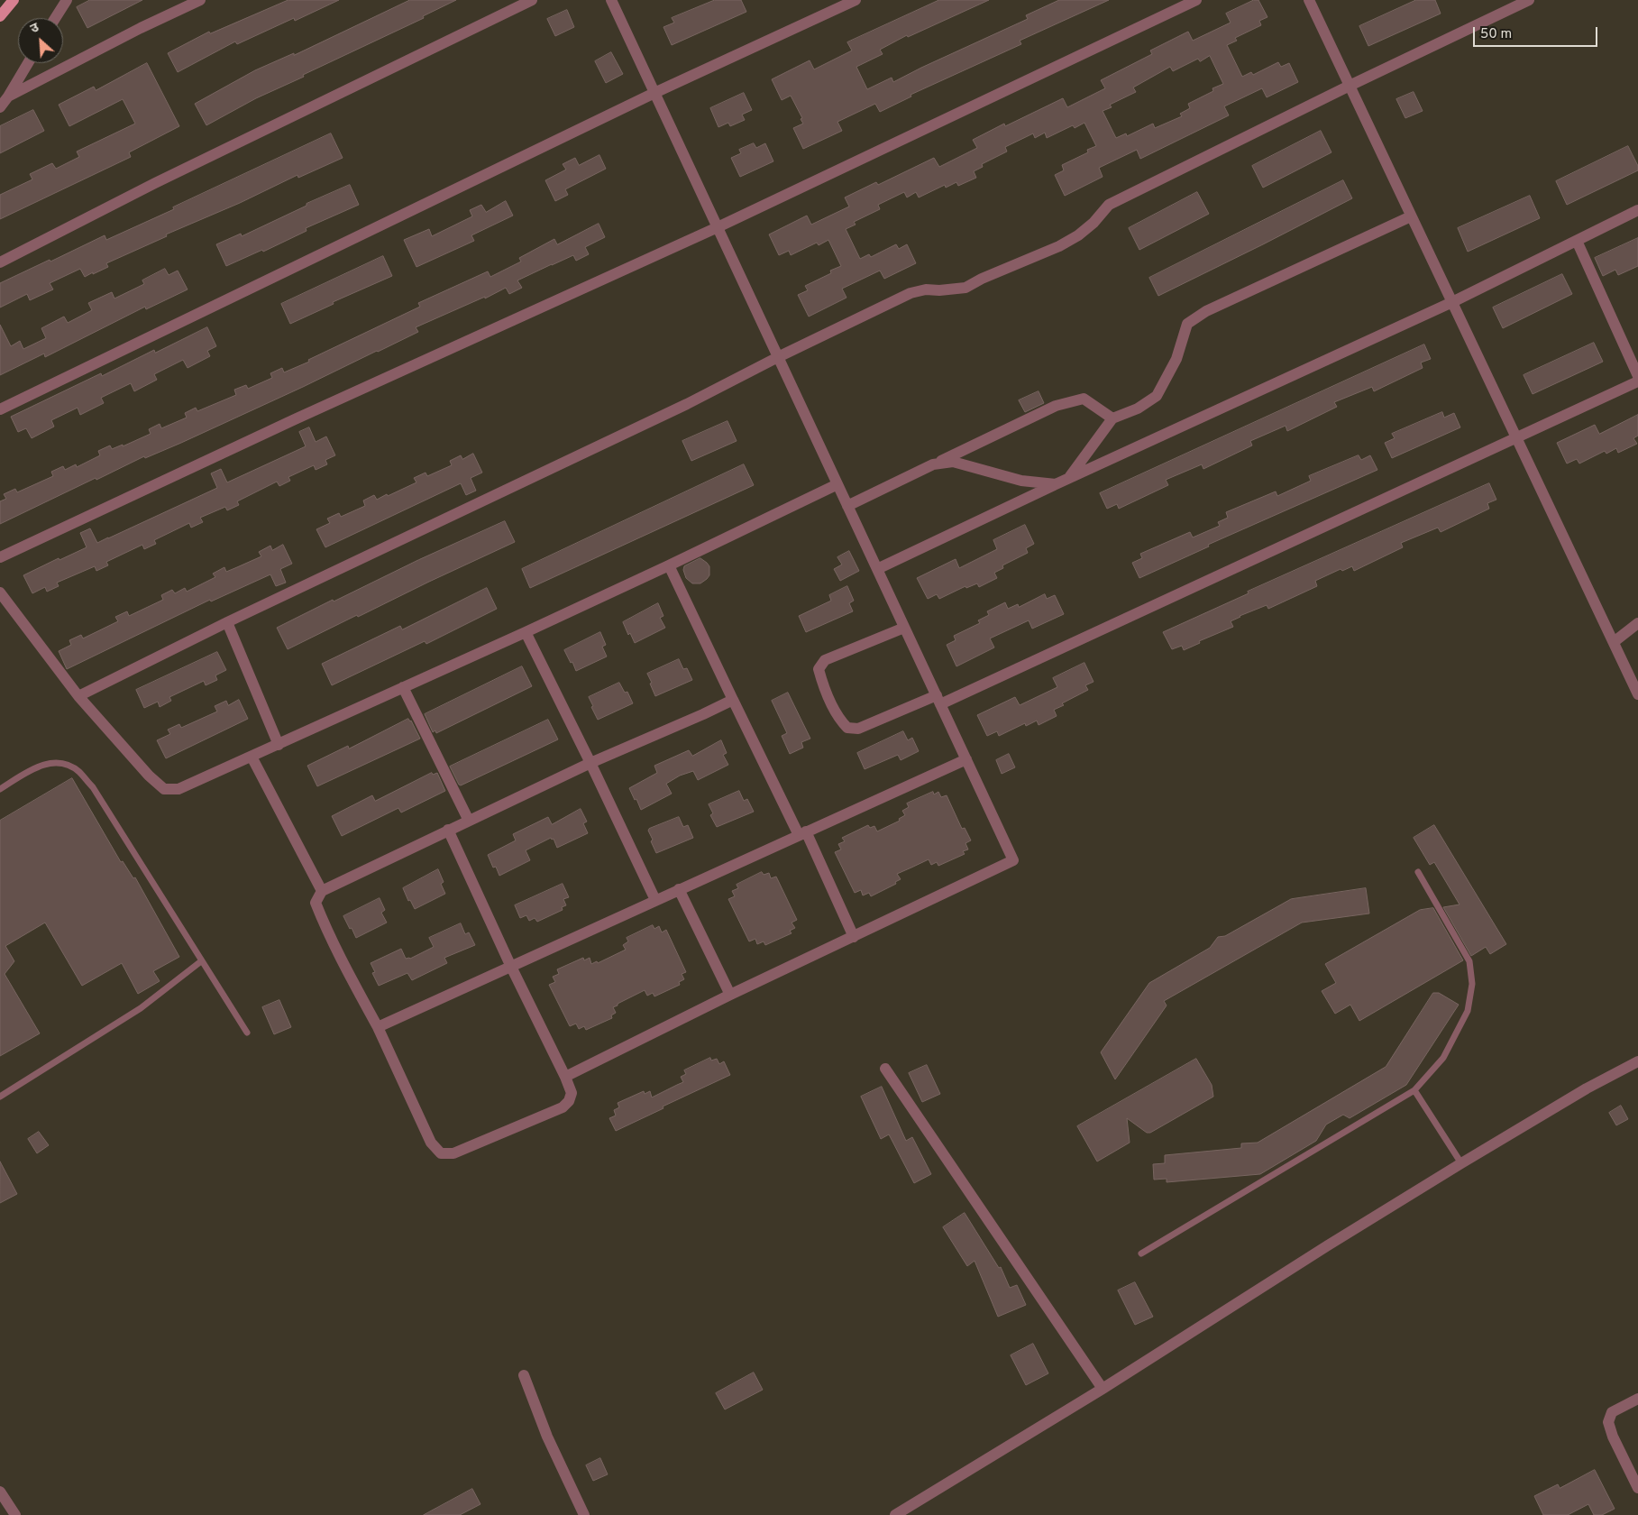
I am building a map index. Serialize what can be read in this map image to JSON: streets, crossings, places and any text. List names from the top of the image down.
{
  "scale_bar": "50 m",
  "north": "top left"
}
